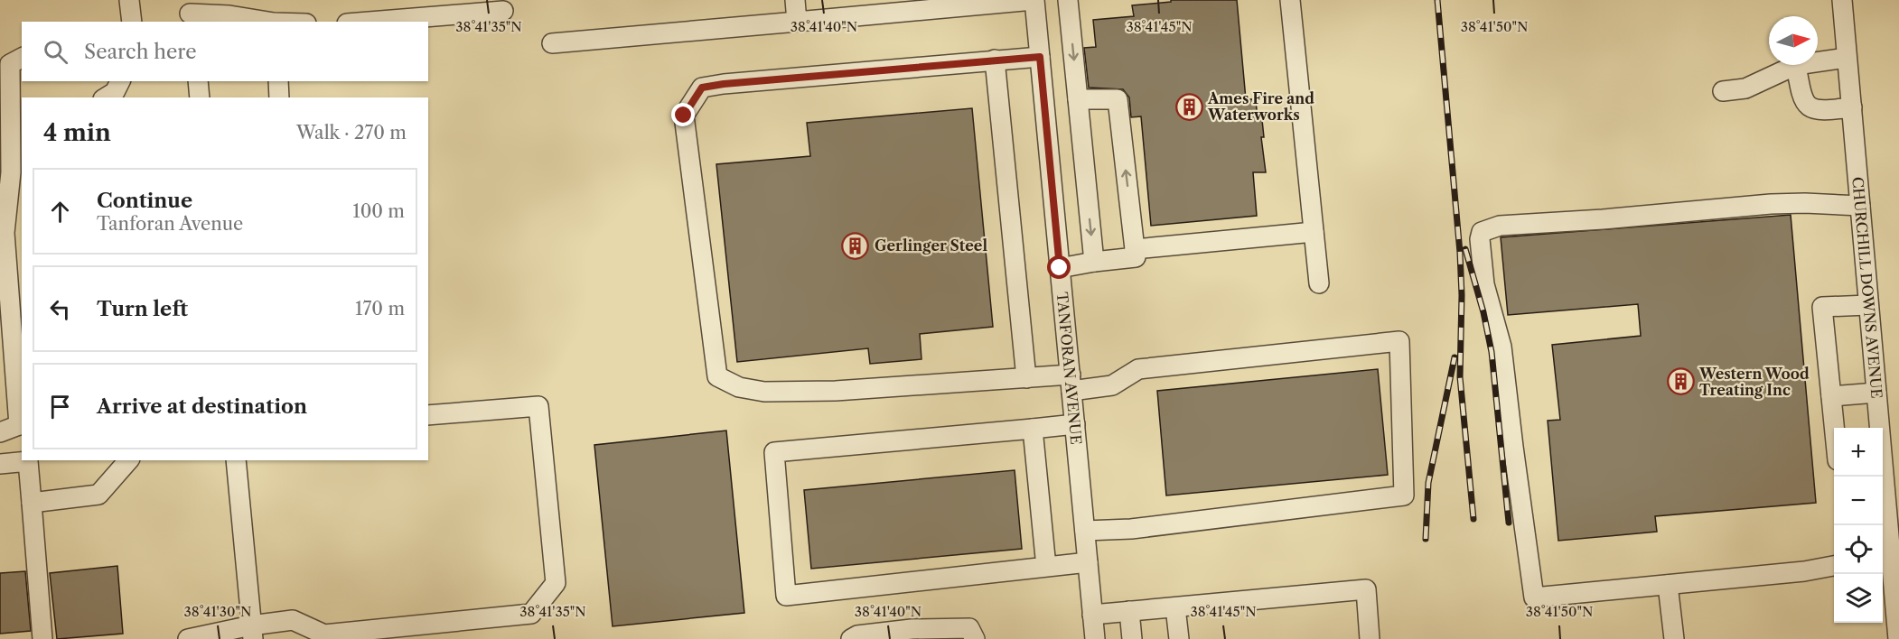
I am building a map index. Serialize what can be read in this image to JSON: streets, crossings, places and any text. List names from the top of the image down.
{
  "streets": {
    "street": ["CHURCHILL DOWNS AVENUE", "TANFORAN AVENUE"]
  },
  "places": {
    "building": ["Ames Fire and Waterworks", "Gerlinger Steel", "Western Wood Treating Inc"]
  },
  "north": "right",
  "page": {
    "search": "Search here",
    "heading": ["4 min", "Walk · 270 m"],
    "list": [
      ["Continue", "Tanforan Avenue", "100 m"],
      ["Turn left", "170 m"],
      "Arrive at destination"
    ],
    "map_buttons": ["+", "−"]
  },
  "coordinates": [
    "38°41'35\"N",
    "38°41'40\"N",
    "38°41'45\"N",
    "38°41'50\"N",
    "38°41'30\"N"
  ]
}
